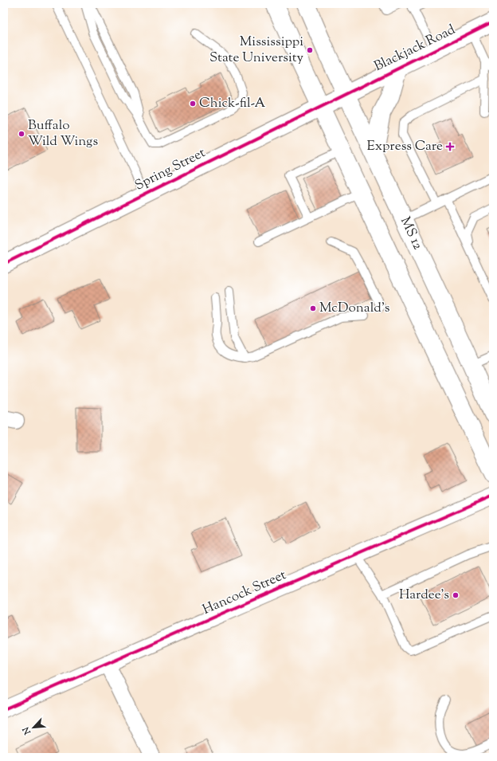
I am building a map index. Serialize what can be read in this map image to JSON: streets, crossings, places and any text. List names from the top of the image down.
{
  "streets": {
    "main road": ["Blackjack Road", "Spring Street", "MS 12"],
    "street": ["Hancock Street"]
  },
  "crossings": [
    ["Blackjack Road", "Spring Street"],
    ["Blackjack Road", "MS 12"],
    ["Spring Street", "MS 12"]
  ],
  "places": {
    "other": [
      "Mississippi State University",
      "Chick-fil-A",
      "Buffalo Wild Wings",
      "McDonald's",
      "Hardee's"
    ],
    "health": ["Express Care"]
  },
  "north": "bottom left"
}
